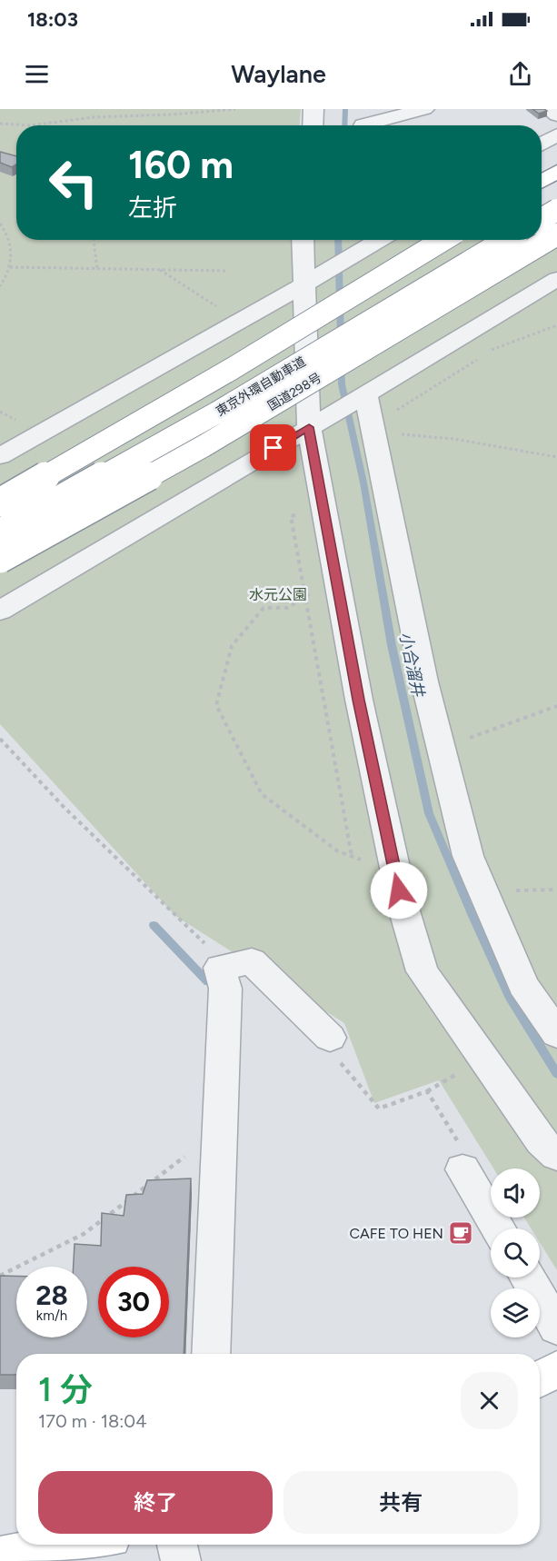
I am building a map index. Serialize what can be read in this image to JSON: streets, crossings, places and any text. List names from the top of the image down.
{
  "streets": {
    "main road": ["東京外環自動車道", "国道298号"]
  },
  "water": ["小合溜井"],
  "parks": ["水元公園"],
  "places": {
    "cafe": ["CAFE TO HEN"]
  },
  "page": {
    "status": "18:03",
    "header": "Waylane",
    "turn": ["160 m", "左折"],
    "speed": "28 km/h",
    "limit": "30",
    "heading": ["1 分", "170 m · 18:04"],
    "buttons": ["終了", "共有"]
  }
}
